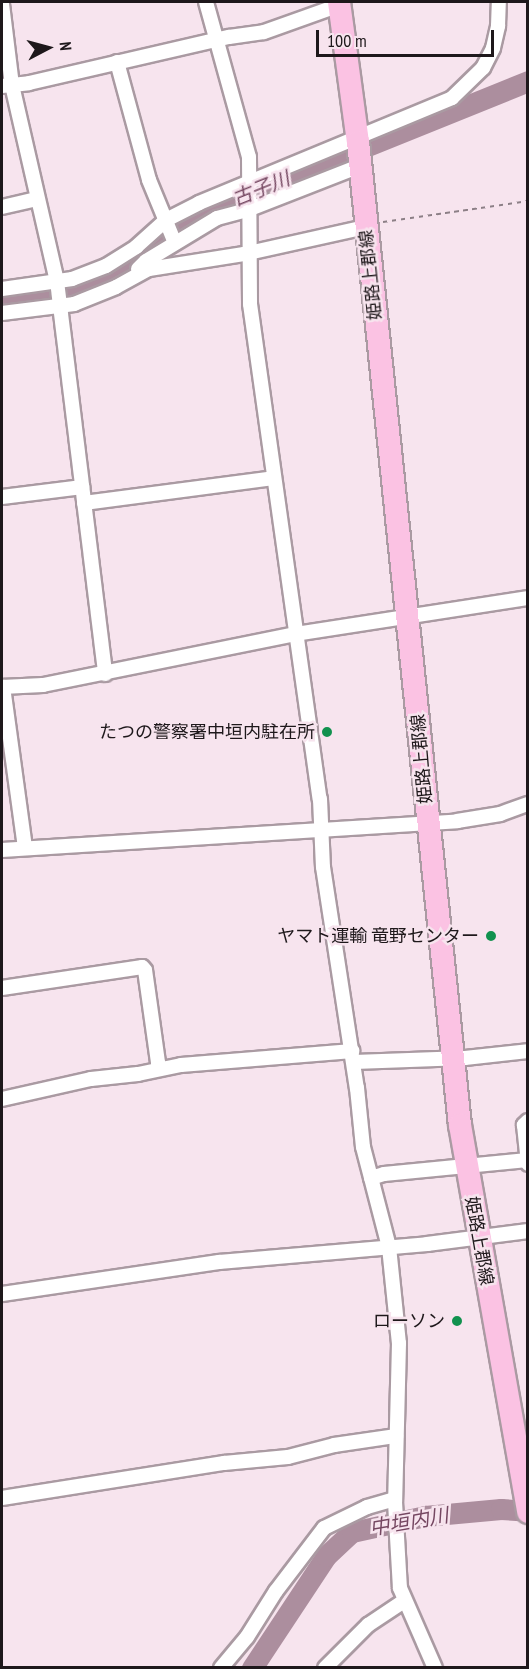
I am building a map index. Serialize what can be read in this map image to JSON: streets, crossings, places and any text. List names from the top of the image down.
{
  "streets": {
    "main road": ["姫路上郡線"]
  },
  "water": ["古子川", "中垣内川"],
  "places": ["たつの警察署中垣内駐在所", "ヤマト運輸 竜野センター", "ローソン"],
  "scale_bar": "100 m",
  "north": "right"
}
